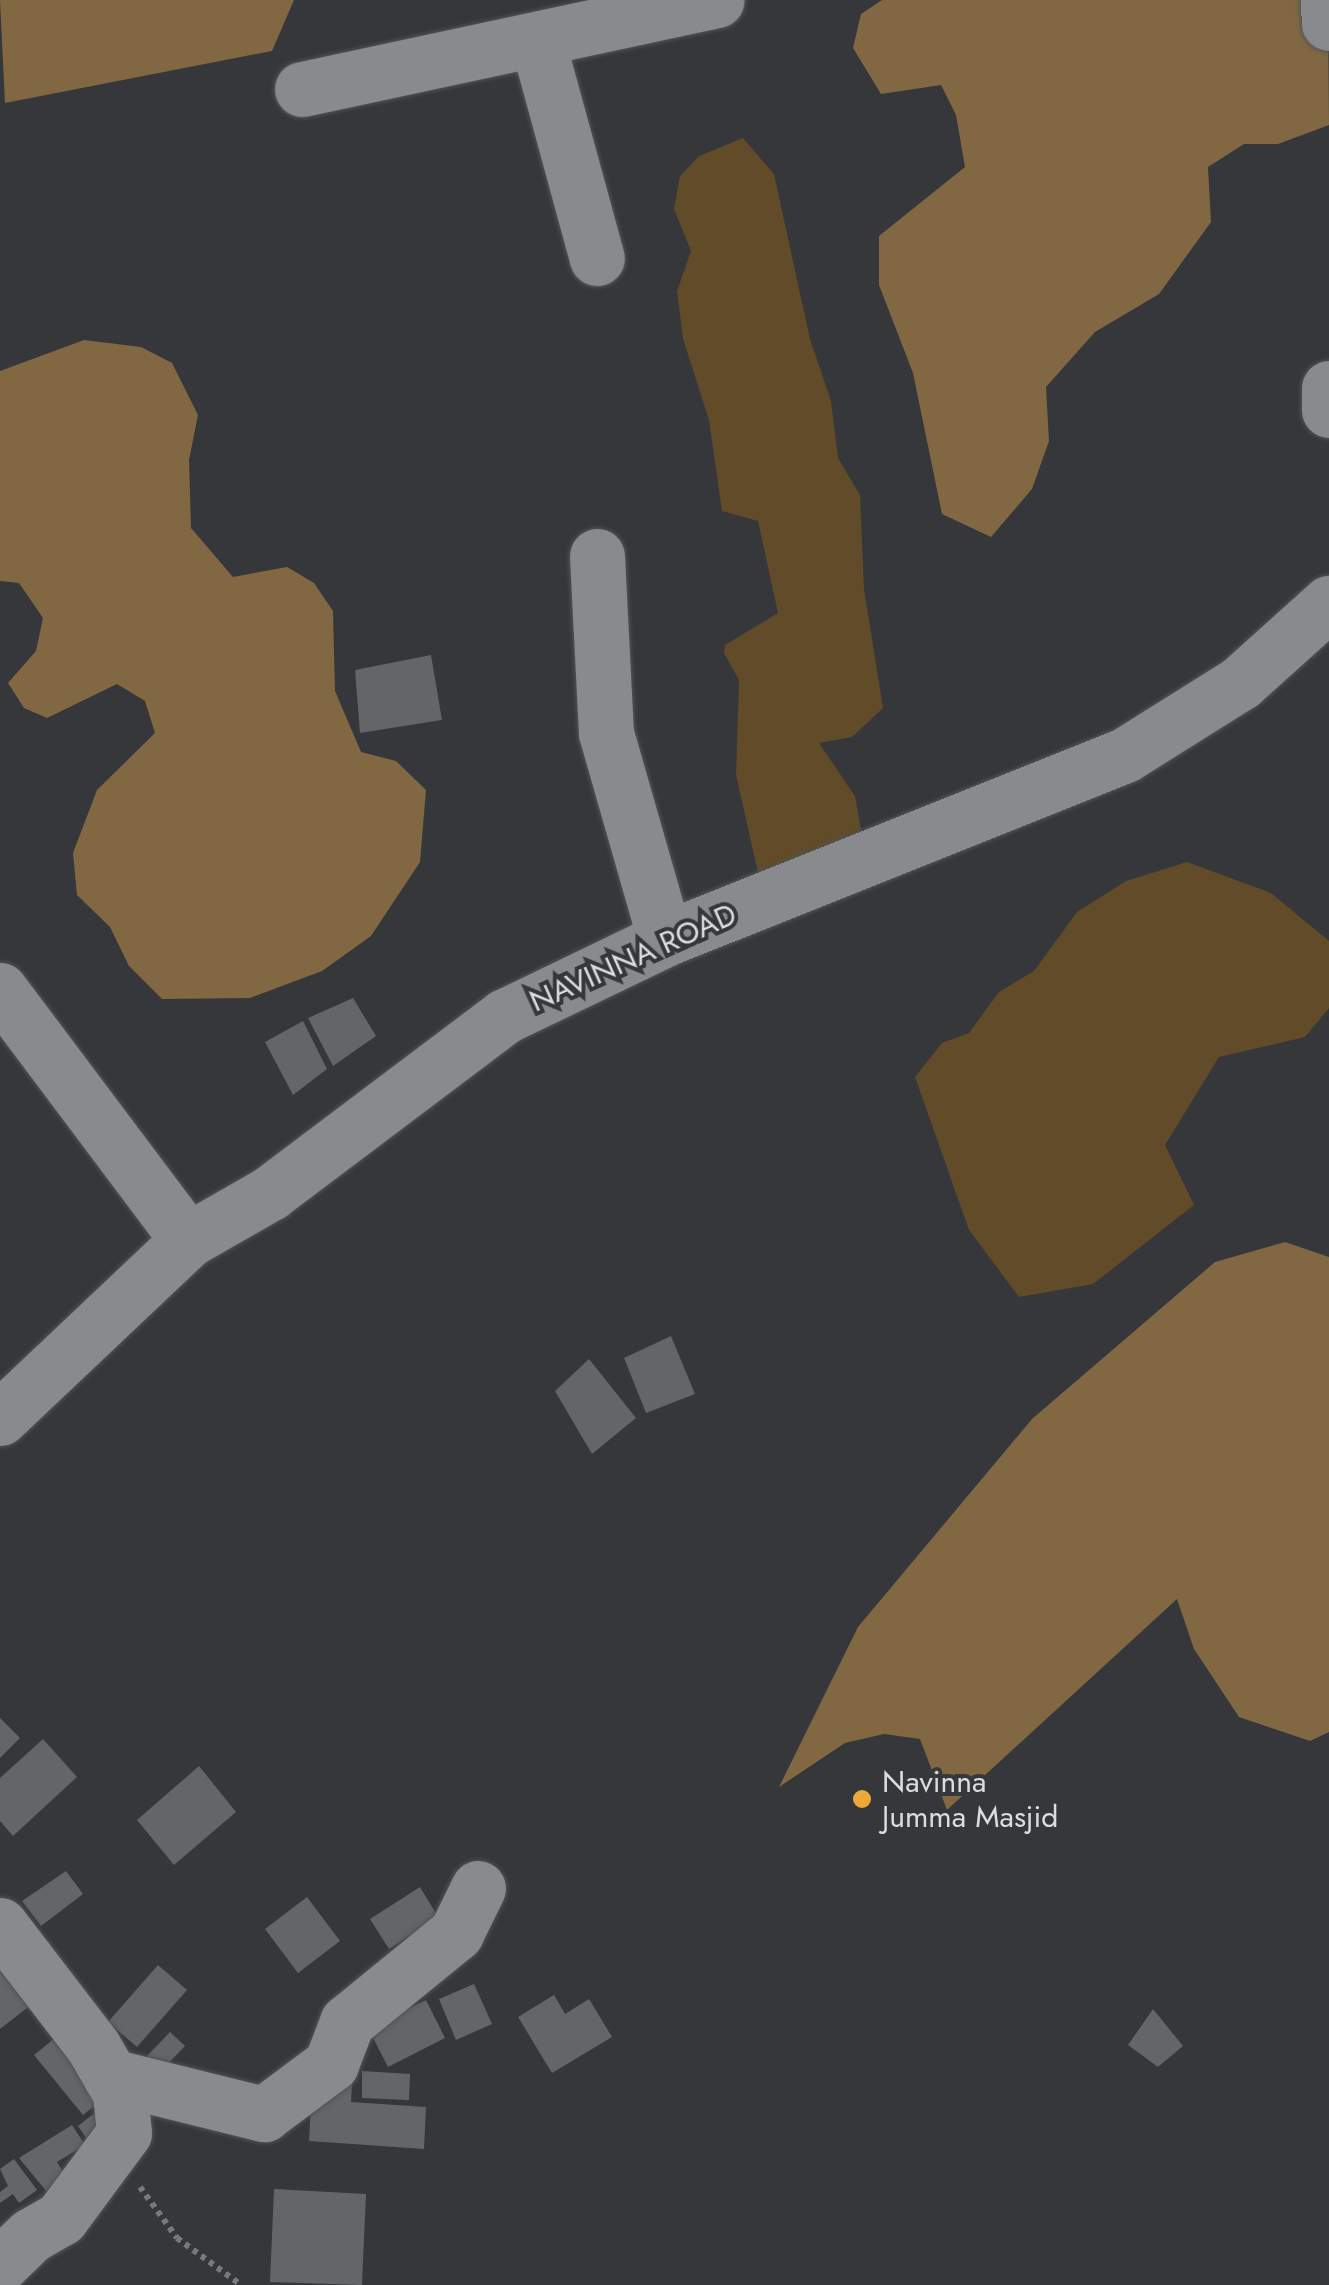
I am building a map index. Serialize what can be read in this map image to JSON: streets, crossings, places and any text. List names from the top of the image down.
{
  "streets": {
    "street": ["NAVINNA ROAD"]
  },
  "places": ["Navinna Jumma Masjid"]
}
